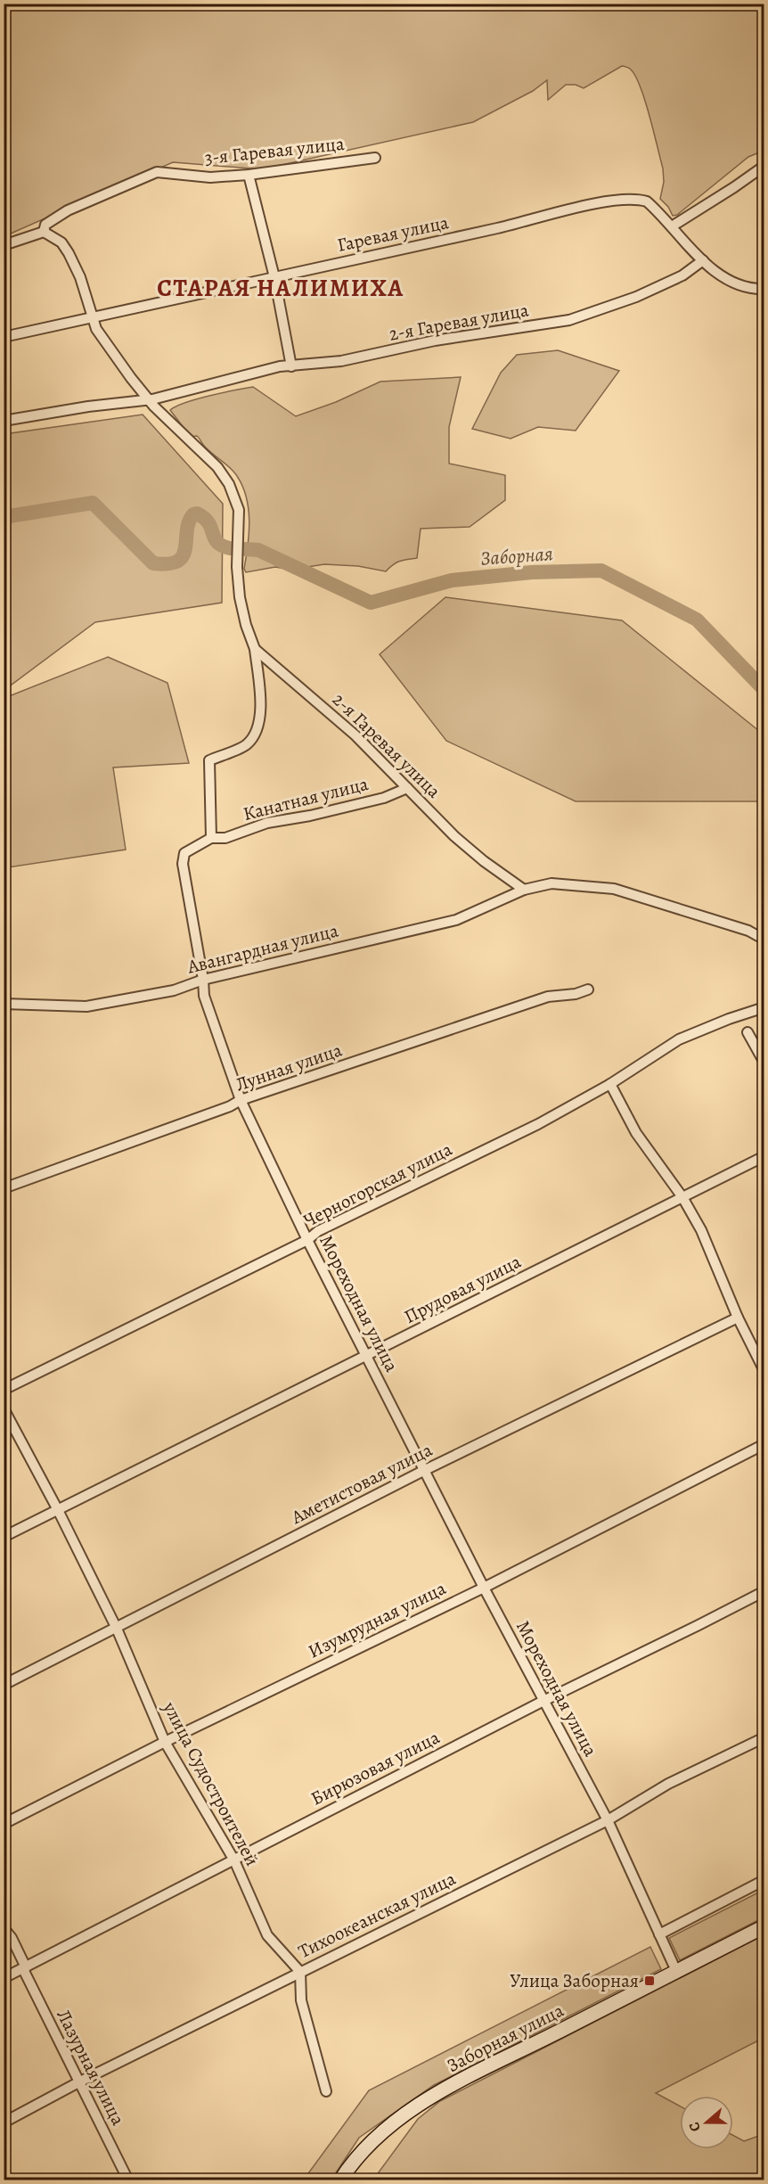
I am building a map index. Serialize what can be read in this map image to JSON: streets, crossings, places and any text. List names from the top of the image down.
{
  "streets": {
    "street": [
      "3-я Гаревая улица",
      "Гаревая улица",
      "2-я Гаревая улица",
      "Канатная улица",
      "Авангардная улица",
      "Лунная улица",
      "Черногорская улица",
      "Прудовая улица",
      "Мореходная улица",
      "Аметистовая улица",
      "Изумрудная улица",
      "Бирюзовая улица",
      "улица Судостроителей",
      "Тихоокеанская улица",
      "Заборная улица",
      "Лазурная улица"
    ]
  },
  "crossings": [
    ["3-я Гаревая улица", "2-я Гаревая улица"],
    ["Гаревая улица", "2-я Гаревая улица"],
    ["2-я Гаревая улица", "Канатная улица"],
    ["2-я Гаревая улица", "Авангардная улица"],
    ["Канатная улица", "Мореходная улица"],
    ["Авангардная улица", "Мореходная улица"],
    ["Лунная улица", "Мореходная улица"],
    ["Черногорская улица", "Мореходная улица"],
    ["Прудовая улица", "Мореходная улица"],
    ["Прудовая улица", "улица Судостроителей"],
    ["Мореходная улица", "Аметистовая улица"],
    ["Мореходная улица", "Изумрудная улица"],
    ["Мореходная улица", "Бирюзовая улица"],
    ["Мореходная улица", "Тихоокеанская улица"],
    ["Мореходная улица", "Заборная улица"],
    ["Аметистовая улица", "улица Судостроителей"],
    ["Изумрудная улица", "улица Судостроителей"],
    ["Бирюзовая улица", "улица Судостроителей"],
    ["Бирюзовая улица", "Лазурная улица"],
    ["улица Судостроителей", "Тихоокеанская улица"],
    ["Тихоокеанская улица", "Лазурная улица"]
  ],
  "districts": ["СТАРАЯ НАЛИМИХА"],
  "water": ["Заборная"],
  "places": {
    "transit": ["Улица Заборная"]
  },
  "north": "left"
}
